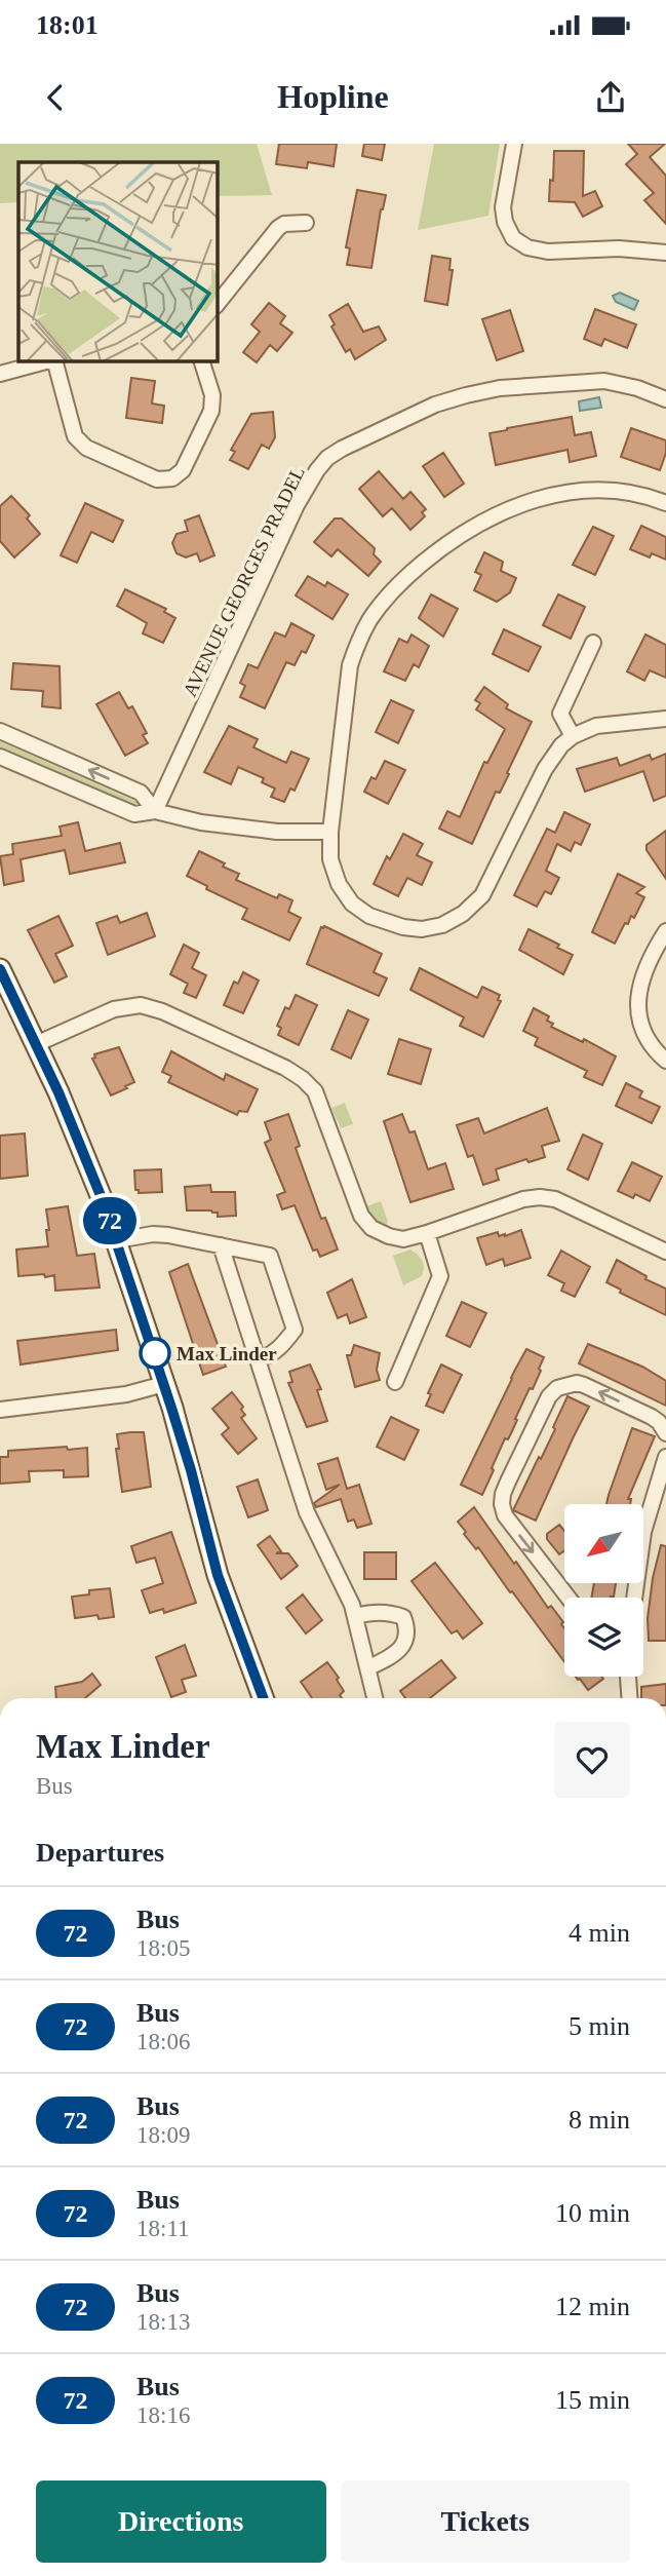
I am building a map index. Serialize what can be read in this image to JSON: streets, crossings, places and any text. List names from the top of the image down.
{
  "streets": {
    "street": ["AVENUE GEORGES PRADEL"]
  },
  "places": ["Max Linder"],
  "lines": ["bus line 72"],
  "north": "bottom left",
  "page": {
    "status": "18:01",
    "header": "Hopline",
    "on_map": "72",
    "heading": [
      ["Max Linder", "Bus"],
      "Departures"
    ],
    "list": [
      {
        "mark": "72",
        "name": "Bus",
        "note": "18:05",
        "value": "4 min"
      },
      {
        "mark": "72",
        "name": "Bus",
        "note": "18:06",
        "value": "5 min"
      },
      {
        "mark": "72",
        "name": "Bus",
        "note": "18:09",
        "value": "8 min"
      },
      {
        "mark": "72",
        "name": "Bus",
        "note": "18:11",
        "value": "10 min"
      },
      {
        "mark": "72",
        "name": "Bus",
        "note": "18:13",
        "value": "12 min"
      },
      {
        "mark": "72",
        "name": "Bus",
        "note": "18:16",
        "value": "15 min"
      }
    ],
    "buttons": ["Directions", "Tickets"]
  }
}
